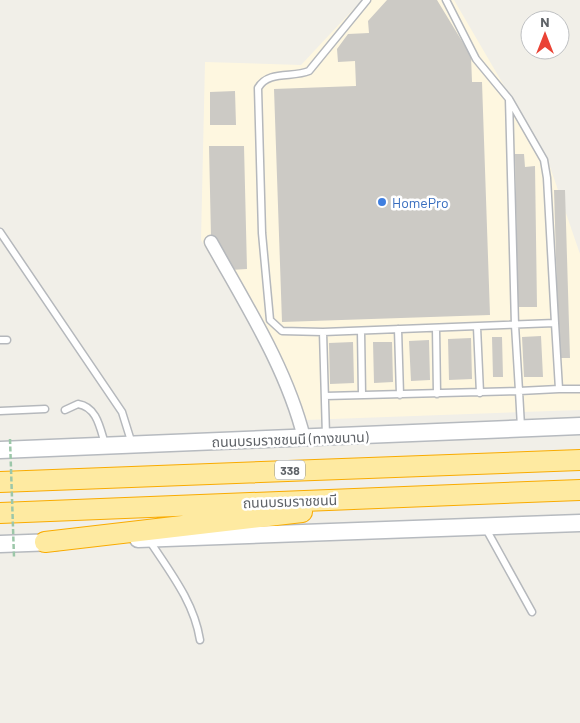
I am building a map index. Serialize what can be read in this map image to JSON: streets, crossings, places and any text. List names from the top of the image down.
{
  "streets": {
    "highway": ["338", "ถนนบรมราชชนนี"],
    "main road": ["ถนนบรมราชชนนี (ทางขนาน)"]
  },
  "places": ["HomePro"],
  "north": "top"
}
